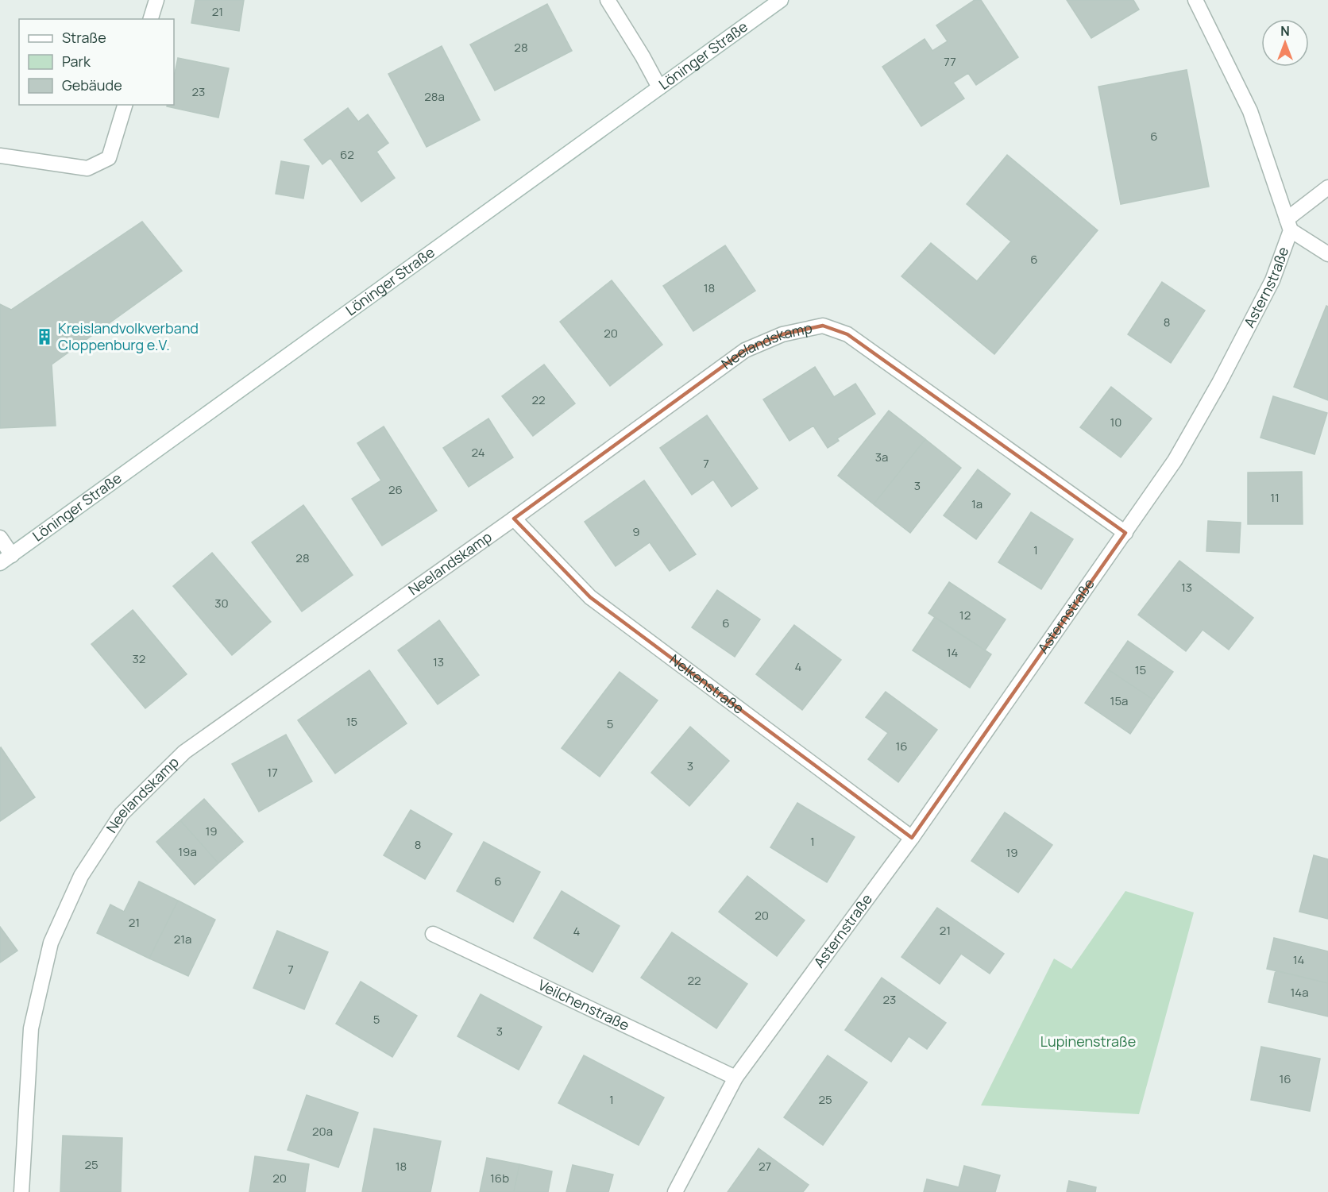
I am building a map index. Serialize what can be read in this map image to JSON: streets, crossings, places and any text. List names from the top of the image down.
{
  "streets": {
    "street": [
      "Löninger Straße",
      "Asternstraße",
      "Neelandskamp",
      "Nelkenstraße",
      "Veilchenstraße"
    ]
  },
  "crossings": [
    ["Asternstraße", "Neelandskamp"],
    ["Asternstraße", "Nelkenstraße"],
    ["Asternstraße", "Veilchenstraße"],
    ["Neelandskamp", "Nelkenstraße"]
  ],
  "parks": ["Lupinenstraße"],
  "places": {
    "building": ["Kreislandvolkverband Cloppenburg e.V."]
  },
  "house_numbers": [
    "21",
    "28",
    "77",
    "23",
    "28a",
    "6",
    "62",
    "6",
    "18",
    "8",
    "20",
    "22",
    "10",
    "24",
    "3a",
    "7",
    "3",
    "26",
    "11",
    "1a",
    "9",
    "1",
    "28",
    "13",
    "30",
    "12",
    "6",
    "14",
    "32",
    "13",
    "4",
    "15",
    "15a",
    "15",
    "5",
    "16",
    "3",
    "17",
    "19",
    "1",
    "8",
    "19a",
    "19",
    "6",
    "20",
    "21",
    "21",
    "4",
    "21a",
    "14",
    "7",
    "22",
    "14a",
    "23",
    "5",
    "3",
    "16",
    "1",
    "25",
    "20a",
    "25",
    "18",
    "27",
    "20",
    "16b"
  ],
  "legend": ["Straße", "Park", "Gebäude"],
  "north": "top"
}
